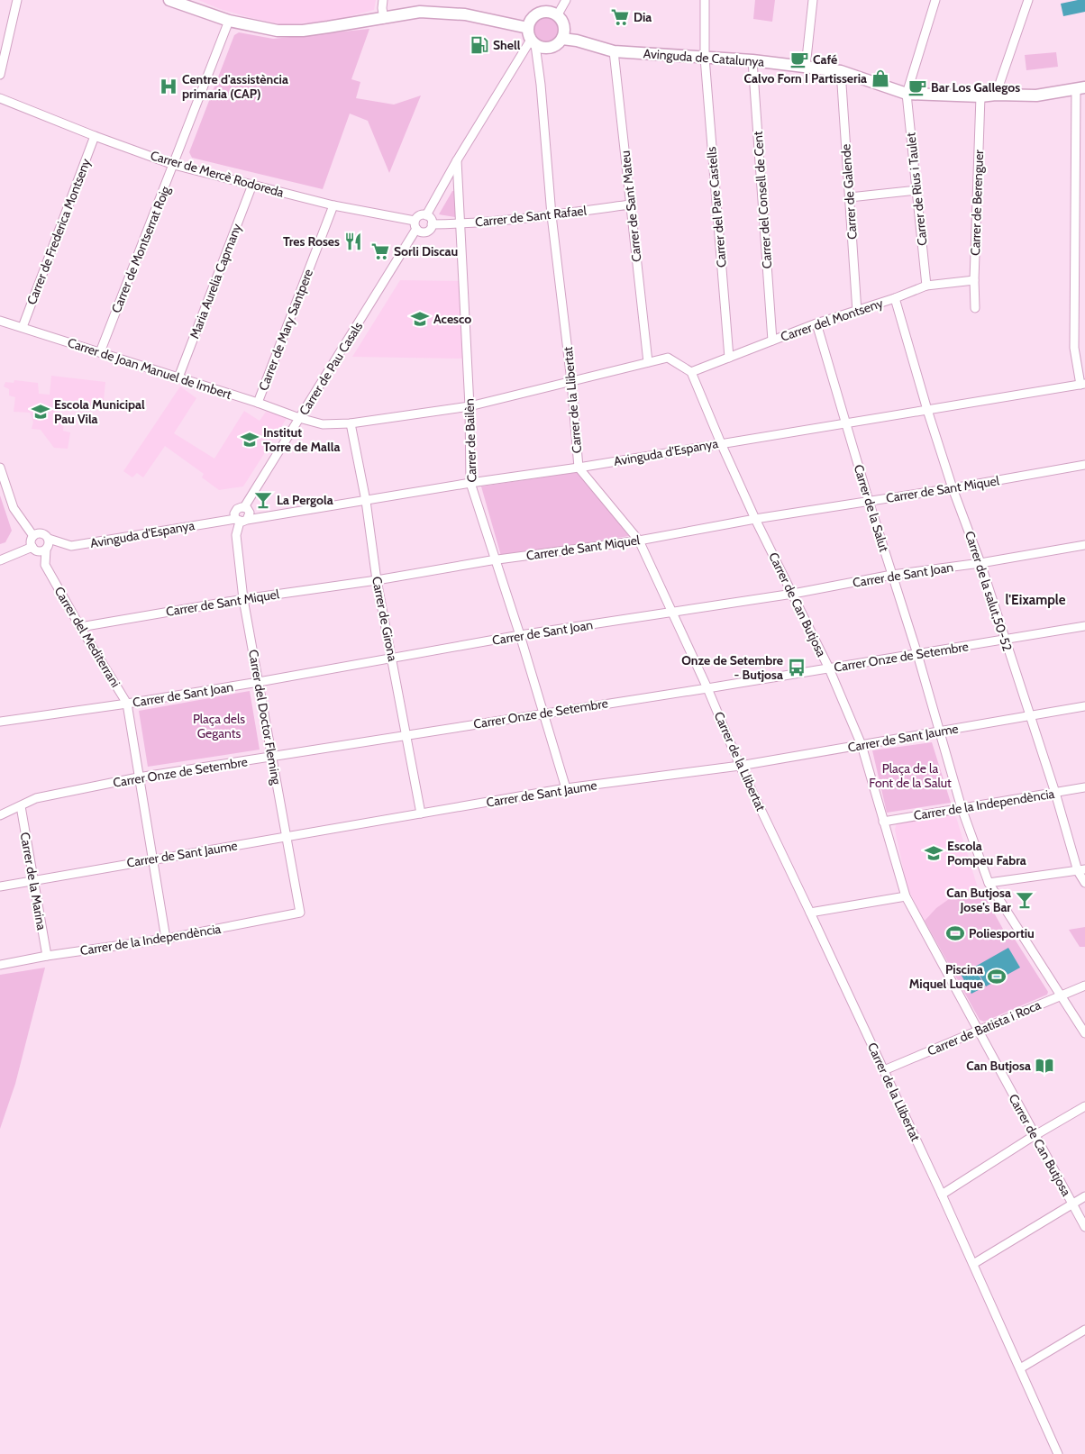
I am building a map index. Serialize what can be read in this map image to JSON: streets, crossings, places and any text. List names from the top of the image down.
{
  "streets": {
    "street": [
      "Avinguda de Catalunya",
      "Carrer de Mercè Rodoreda",
      "Carrer de Rius i Taulet",
      "Carrer de Galende",
      "Carrer del Consell de Cent",
      "Carrer de Berenguer",
      "Carrer de Sant Mateu",
      "Carrer del Pare Castells",
      "Carrer de Sant Rafael",
      "Carrer de Frederica Montseny",
      "Carrer de Montserrat Roig",
      "Maria Aurelia Capmany",
      "Carrer del Montseny",
      "Carrer de Mary Santpere",
      "Carrer de Joan Manuel de Imbert",
      "Carrer de Pau Casals",
      "Carrer de la Llibertat",
      "Carrer de Bailèn",
      "Avinguda d'Espanya",
      "Carrer de Sant Miquel",
      "Carrer de la Salut",
      "Carrer de Sant Joan",
      "Carrer de la salut,50-52",
      "Carrer de Can Butjosa",
      "Carrer de Girona",
      "Carrer del Mediterrani",
      "Carrer Onze de Setembre",
      "Carrer del Doctor Fleming",
      "Carrer de Sant Jaume",
      "Carrer de la Independència",
      "Carrer de la Marina",
      "Carrer de Batista i Roca"
    ]
  },
  "crossings": [
    ["Avinguda de Catalunya", "Carrer de Rius i Taulet"],
    ["Avinguda de Catalunya", "Carrer de Galende"],
    ["Avinguda de Catalunya", "Carrer del Consell de Cent"],
    ["Avinguda de Catalunya", "Carrer de Berenguer"],
    ["Avinguda de Catalunya", "Carrer de Sant Mateu"],
    ["Avinguda de Catalunya", "Carrer del Pare Castells"],
    ["Avinguda de Catalunya", "Carrer de la Llibertat"],
    ["Carrer de Mercè Rodoreda", "Carrer de Sant Rafael"],
    ["Carrer de Mercè Rodoreda", "Carrer de Frederica Montseny"],
    ["Carrer de Mercè Rodoreda", "Carrer de Montserrat Roig"],
    ["Carrer de Mercè Rodoreda", "Maria Aurelia Capmany"],
    ["Carrer de Mercè Rodoreda", "Carrer de Mary Santpere"],
    ["Carrer de Mercè Rodoreda", "Carrer de Pau Casals"],
    ["Carrer de Rius i Taulet", "Carrer del Montseny"],
    ["Carrer de Galende", "Carrer del Montseny"],
    ["Carrer del Consell de Cent", "Carrer del Montseny"],
    ["Carrer de Berenguer", "Carrer del Montseny"],
    ["Carrer de Sant Mateu", "Carrer de Sant Rafael"],
    ["Carrer de Sant Mateu", "Carrer de Joan Manuel de Imbert"],
    ["Carrer del Pare Castells", "Carrer del Montseny"],
    ["Carrer de Sant Rafael", "Carrer de Pau Casals"],
    ["Carrer de Sant Rafael", "Carrer de la Llibertat"],
    ["Carrer de Sant Rafael", "Carrer de Bailèn"],
    ["Carrer de Frederica Montseny", "Carrer de Joan Manuel de Imbert"],
    ["Carrer de Montserrat Roig", "Carrer de Joan Manuel de Imbert"],
    ["Maria Aurelia Capmany", "Carrer de Joan Manuel de Imbert"],
    ["Carrer del Montseny", "Carrer de Joan Manuel de Imbert"],
    ["Carrer del Montseny", "Carrer de la Salut"],
    ["Carrer del Montseny", "Carrer de la salut,50-52"],
    ["Carrer del Montseny", "Carrer de Can Butjosa"],
    ["Carrer de Mary Santpere", "Carrer de Joan Manuel de Imbert"],
    ["Carrer de Joan Manuel de Imbert", "Carrer de Pau Casals"],
    ["Carrer de Joan Manuel de Imbert", "Carrer de la Llibertat"],
    ["Carrer de Joan Manuel de Imbert", "Carrer de Bailèn"],
    ["Carrer de Joan Manuel de Imbert", "Carrer de Can Butjosa"],
    ["Carrer de Joan Manuel de Imbert", "Carrer de Girona"],
    ["Carrer de Pau Casals", "Avinguda d'Espanya"],
    ["Carrer de Pau Casals", "Carrer del Doctor Fleming"],
    ["Carrer de la Llibertat", "Avinguda d'Espanya"],
    ["Carrer de la Llibertat", "Carrer de Sant Miquel"],
    ["Carrer de la Llibertat", "Carrer de Sant Joan"],
    ["Carrer de la Llibertat", "Carrer Onze de Setembre"],
    ["Carrer de la Llibertat", "Carrer de Sant Jaume"],
    ["Carrer de la Llibertat", "Carrer de Batista i Roca"],
    ["Carrer de Bailèn", "Avinguda d'Espanya"],
    ["Carrer de Bailèn", "Carrer de Sant Miquel"],
    ["Carrer de Bailèn", "Carrer de Sant Joan"],
    ["Carrer de Bailèn", "Carrer Onze de Setembre"],
    ["Carrer de Bailèn", "Carrer de Sant Jaume"],
    ["Avinguda d'Espanya", "Carrer de la Salut"],
    ["Avinguda d'Espanya", "Carrer de la salut,50-52"],
    ["Avinguda d'Espanya", "Carrer de Can Butjosa"],
    ["Avinguda d'Espanya", "Carrer de Girona"],
    ["Avinguda d'Espanya", "Carrer del Mediterrani"],
    ["Avinguda d'Espanya", "Carrer del Doctor Fleming"],
    ["Carrer de Sant Miquel", "Carrer de la Salut"],
    ["Carrer de Sant Miquel", "Carrer de la salut,50-52"],
    ["Carrer de Sant Miquel", "Carrer de Can Butjosa"],
    ["Carrer de Sant Miquel", "Carrer de Girona"],
    ["Carrer de Sant Miquel", "Carrer del Mediterrani"],
    ["Carrer de Sant Miquel", "Carrer del Doctor Fleming"],
    ["Carrer de la Salut", "Carrer de Sant Joan"],
    ["Carrer de la Salut", "Carrer Onze de Setembre"],
    ["Carrer de la Salut", "Carrer de Sant Jaume"],
    ["Carrer de la Salut", "Carrer de la Independència"],
    ["Carrer de la Salut", "Carrer de Batista i Roca"],
    ["Carrer de Sant Joan", "Carrer de la salut,50-52"],
    ["Carrer de Sant Joan", "Carrer de Can Butjosa"],
    ["Carrer de Sant Joan", "Carrer de Girona"],
    ["Carrer de Sant Joan", "Carrer del Mediterrani"],
    ["Carrer de Sant Joan", "Carrer del Doctor Fleming"],
    ["Carrer de la salut,50-52", "Carrer Onze de Setembre"],
    ["Carrer de la salut,50-52", "Carrer de Sant Jaume"],
    ["Carrer de la salut,50-52", "Carrer de la Independència"],
    ["Carrer de Can Butjosa", "Carrer Onze de Setembre"],
    ["Carrer de Can Butjosa", "Carrer de Sant Jaume"],
    ["Carrer de Can Butjosa", "Carrer de la Independència"],
    ["Carrer de Can Butjosa", "Carrer de Batista i Roca"],
    ["Carrer de Girona", "Carrer Onze de Setembre"],
    ["Carrer de Girona", "Carrer de Sant Jaume"],
    ["Carrer del Mediterrani", "Carrer Onze de Setembre"],
    ["Carrer del Mediterrani", "Carrer de Sant Jaume"],
    ["Carrer del Mediterrani", "Carrer de la Independència"],
    ["Carrer Onze de Setembre", "Carrer del Doctor Fleming"],
    ["Carrer Onze de Setembre", "Carrer de la Marina"],
    ["Carrer del Doctor Fleming", "Carrer de Sant Jaume"],
    ["Carrer del Doctor Fleming", "Carrer de la Independència"],
    ["Carrer de Sant Jaume", "Carrer de la Marina"],
    ["Carrer de la Independència", "Carrer de la Marina"]
  ],
  "districts": ["l'Eixample"],
  "parks": ["Plaça dels Gegants", "Plaça de la Font de la Salut"],
  "places": {
    "supermarket": ["Dia", "Sorli Discau"],
    "fuel station": ["Shell"],
    "cafe": ["Café", "Bar Los Gallegos"],
    "shop": ["Calvo Forn I Partisseria"],
    "hospital": ["Centre d'assistència primaria (CAP)"],
    "restaurant": ["Tres Roses"],
    "school or university": [
      "Acesco",
      "Escola Municipal Pau Vila",
      "Institut Torre de Malla",
      "Escola Pompeu Fabra"
    ],
    "bar": ["La Pergola", "Can Butjosa Jose's Bar"],
    "bus stop": ["Onze de Setembre - Butjosa"],
    "sports": ["Poliesportiu", "Piscina Miquel Luque"],
    "library": ["Can Butjosa"]
  }
}
